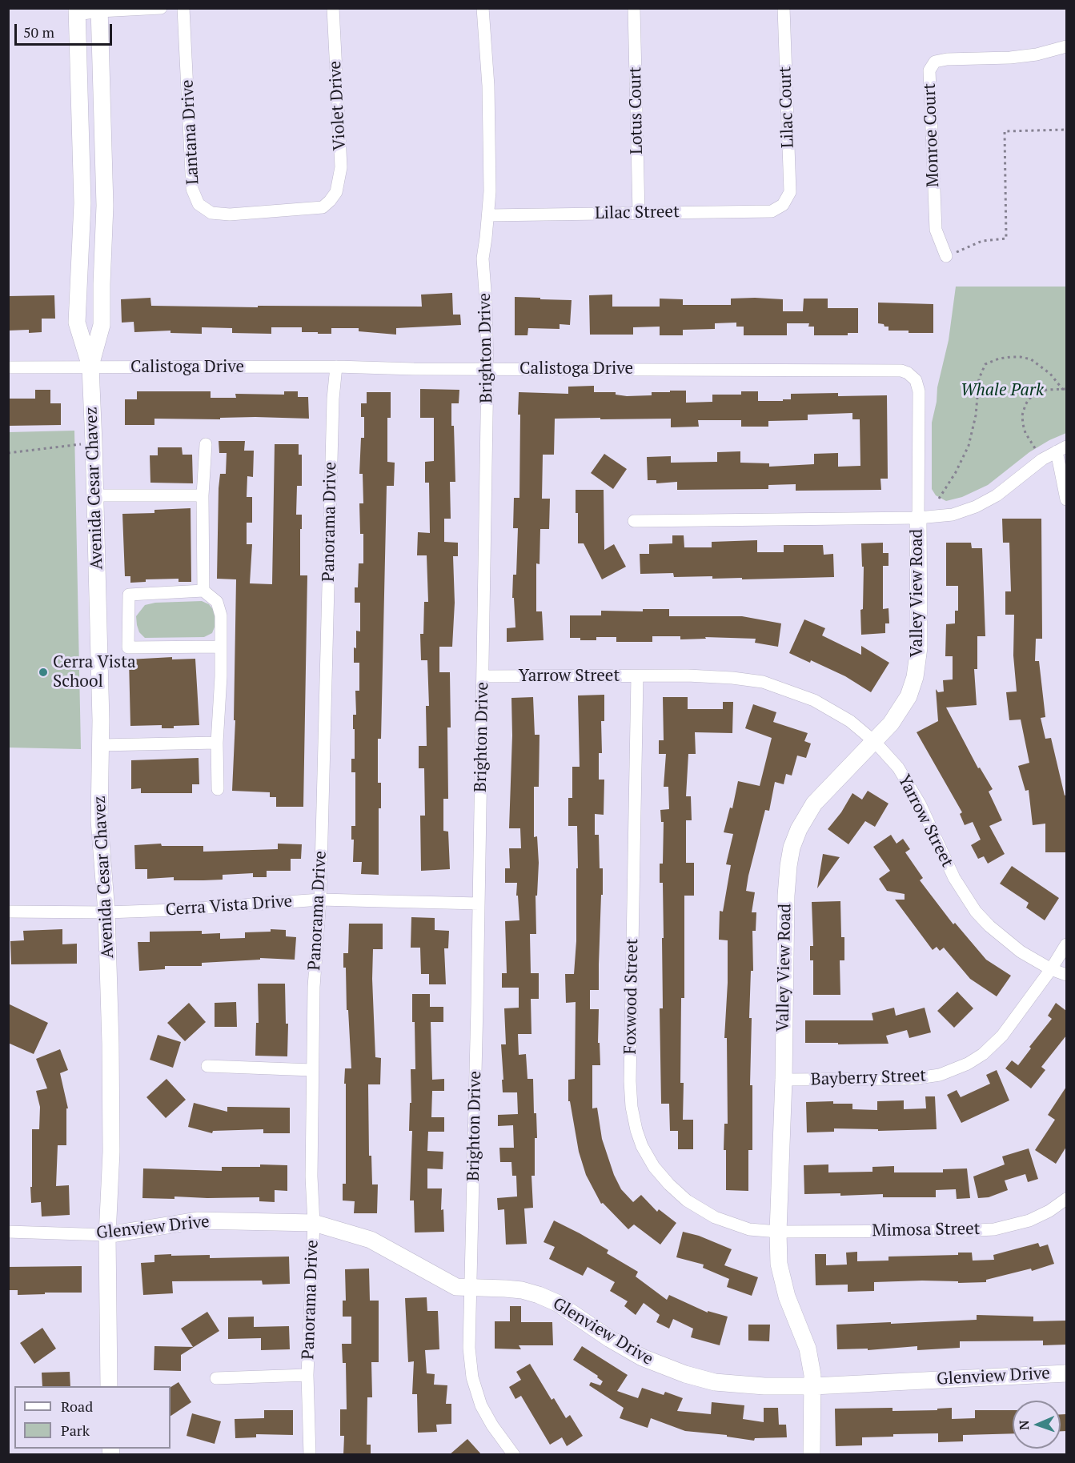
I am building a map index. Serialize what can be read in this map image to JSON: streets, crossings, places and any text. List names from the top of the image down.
{
  "streets": {
    "street": [
      "Violet Drive",
      "Lilac Court",
      "Lotus Court",
      "Lantana Drive",
      "Monroe Court",
      "Lilac Street",
      "Brighton Drive",
      "Calistoga Drive",
      "Avenida Cesar Chavez",
      "Panorama Drive",
      "Valley View Road",
      "Yarrow Street",
      "Cerra Vista Drive",
      "Foxwood Street",
      "Bayberry Street",
      "Glenview Drive",
      "Mimosa Street"
    ]
  },
  "crossings": [
    ["Violet Drive", "Lantana Drive"],
    ["Lilac Court", "Lilac Street"],
    ["Lotus Court", "Lilac Street"],
    ["Lilac Street", "Brighton Drive"],
    ["Brighton Drive", "Calistoga Drive"],
    ["Brighton Drive", "Yarrow Street"],
    ["Brighton Drive", "Cerra Vista Drive"],
    ["Brighton Drive", "Glenview Drive"],
    ["Calistoga Drive", "Avenida Cesar Chavez"],
    ["Calistoga Drive", "Panorama Drive"],
    ["Calistoga Drive", "Valley View Road"],
    ["Avenida Cesar Chavez", "Cerra Vista Drive"],
    ["Avenida Cesar Chavez", "Glenview Drive"],
    ["Panorama Drive", "Cerra Vista Drive"],
    ["Panorama Drive", "Glenview Drive"],
    ["Valley View Road", "Yarrow Street"],
    ["Valley View Road", "Foxwood Street"],
    ["Valley View Road", "Bayberry Street"],
    ["Valley View Road", "Glenview Drive"],
    ["Valley View Road", "Mimosa Street"],
    ["Yarrow Street", "Foxwood Street"],
    ["Yarrow Street", "Bayberry Street"],
    ["Foxwood Street", "Mimosa Street"]
  ],
  "parks": ["Whale Park"],
  "places": ["Cerra Vista School"],
  "legend": ["Road", "Park"],
  "scale_bar": "50 m",
  "north": "left"
}
